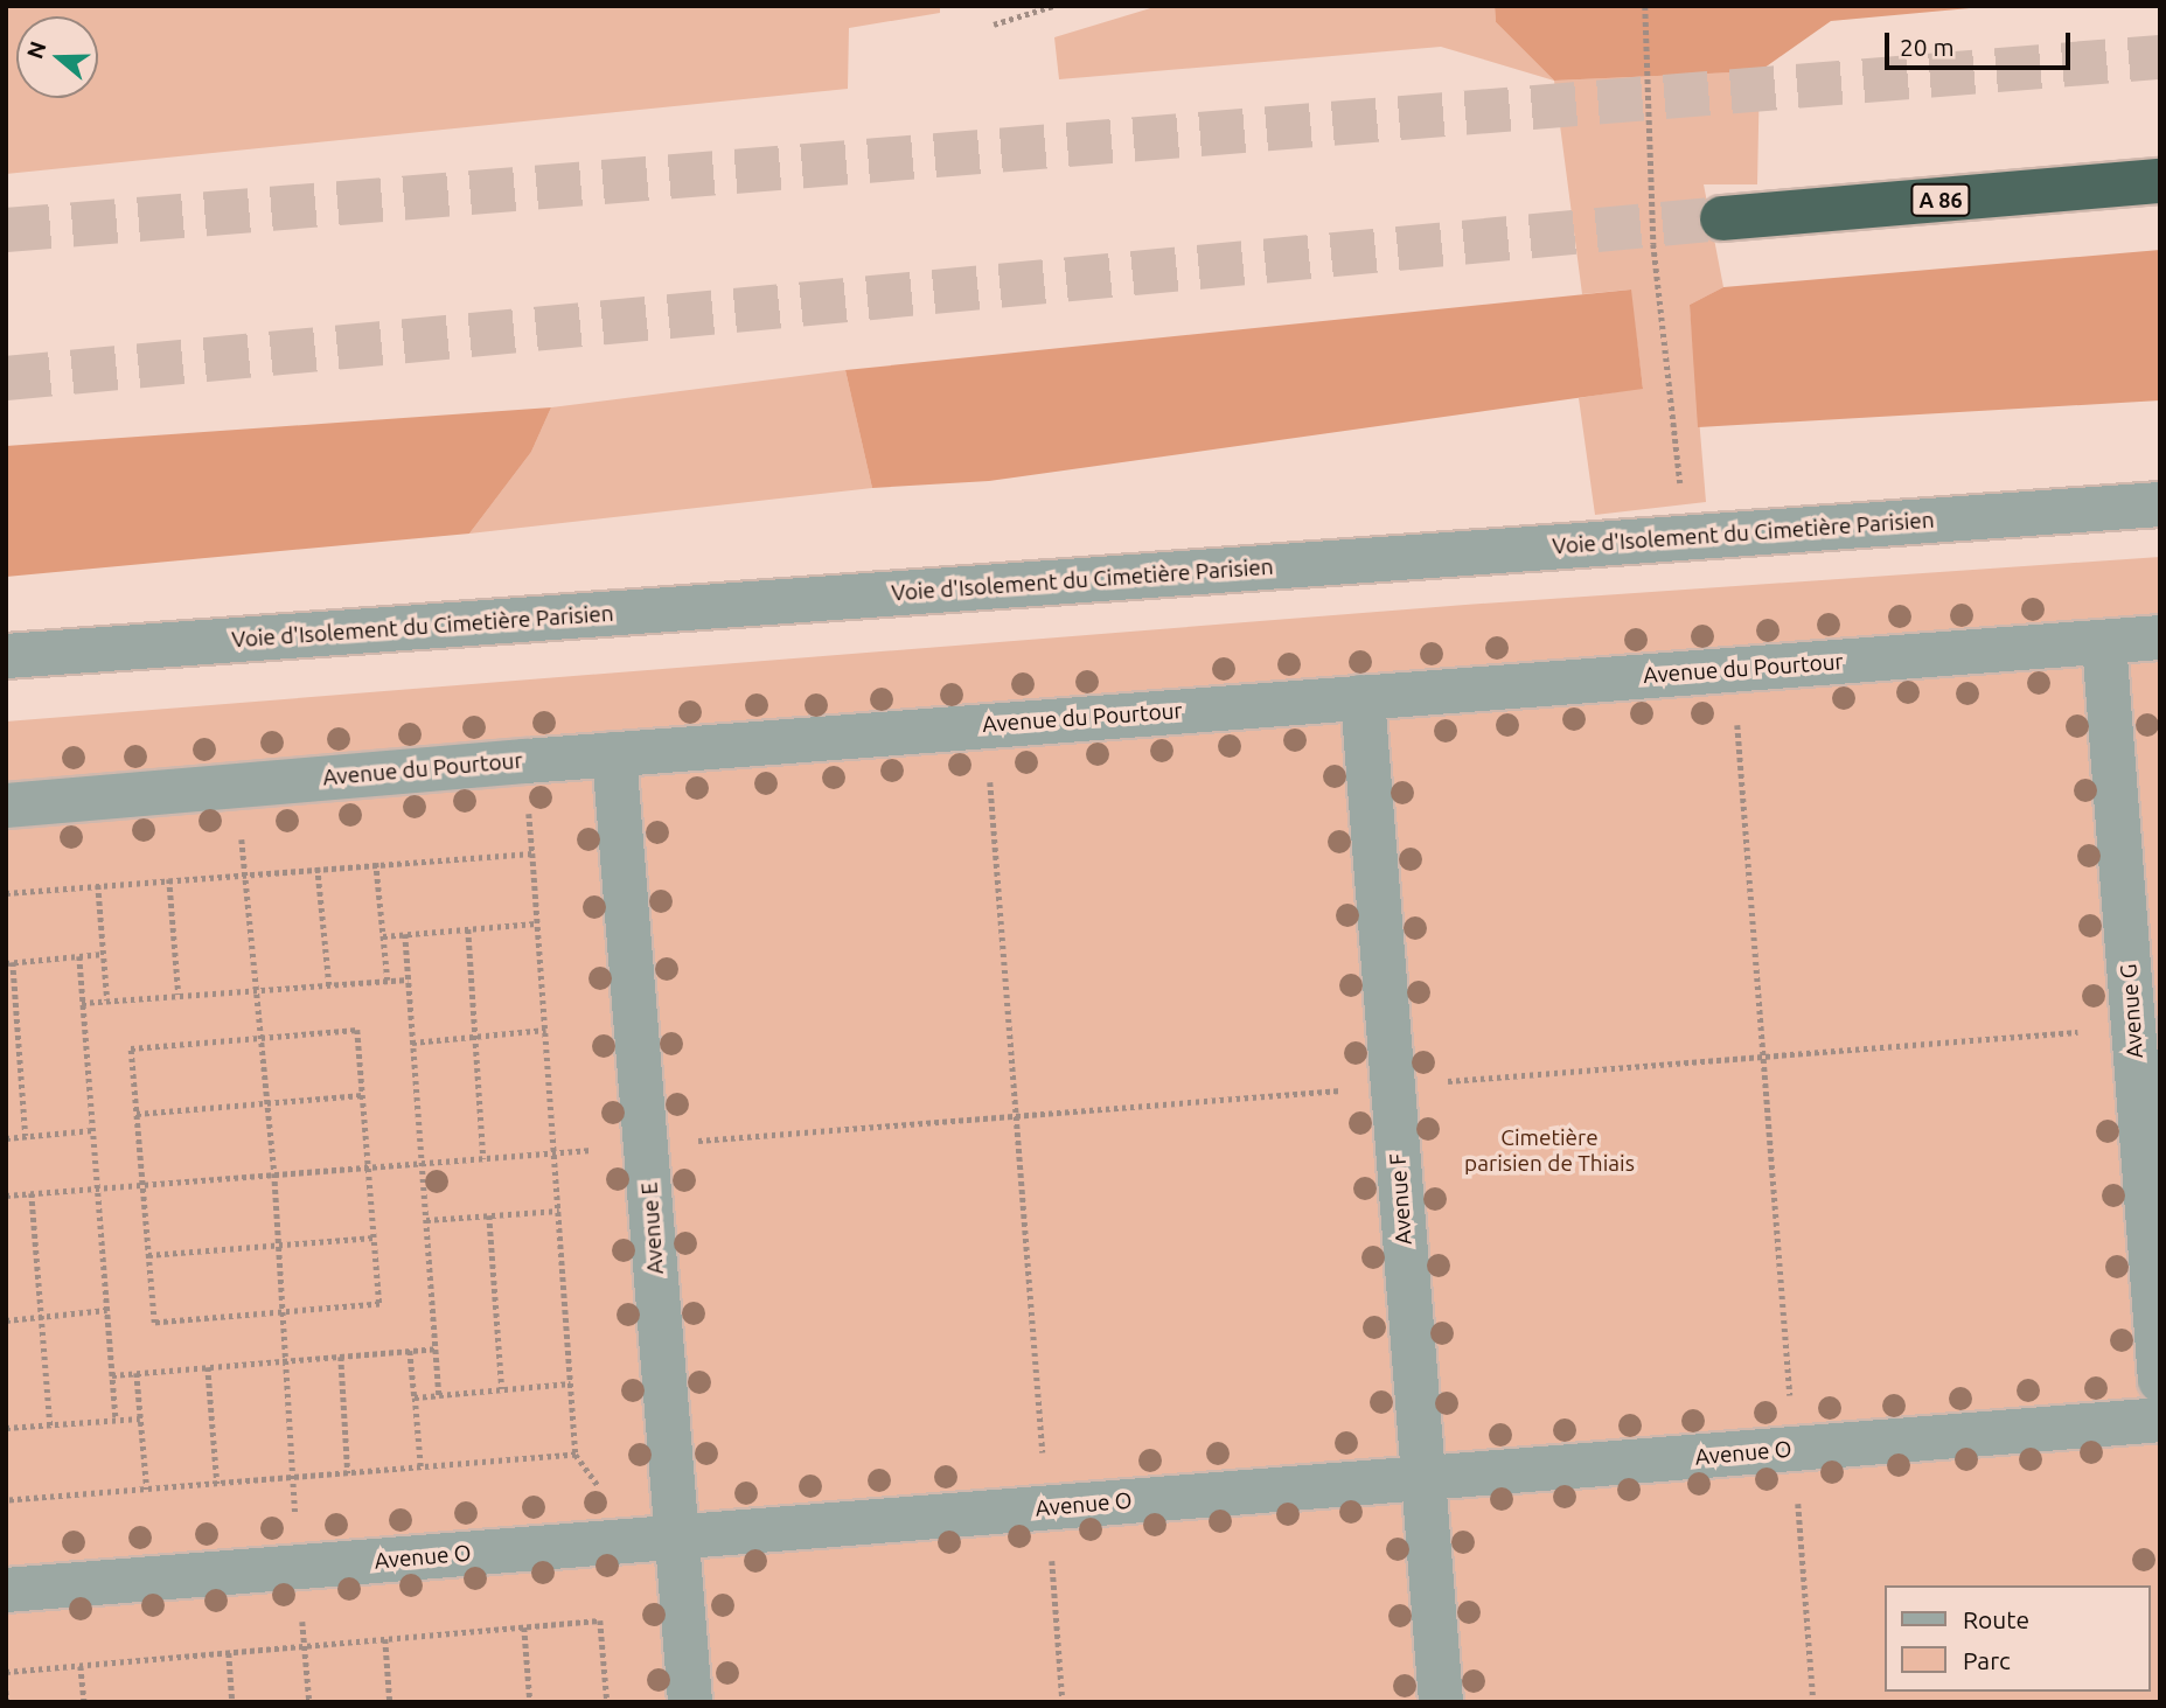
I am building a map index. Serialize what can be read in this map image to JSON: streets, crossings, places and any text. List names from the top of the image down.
{
  "streets": {
    "highway": ["A 86"],
    "lane": [
      "Voie d'Isolement du Cimetière Parisien",
      "Avenue du Pourtour",
      "Avenue G",
      "Avenue F",
      "Avenue E",
      "Avenue O"
    ]
  },
  "crossings": [
    ["Avenue du Pourtour", "Avenue G"],
    ["Avenue du Pourtour", "Avenue F"],
    ["Avenue du Pourtour", "Avenue E"],
    ["Avenue F", "Avenue O"],
    ["Avenue E", "Avenue O"]
  ],
  "parks": ["Cimetière parisien de Thiais"],
  "legend": ["Route", "Parc"],
  "scale_bar": "20 m",
  "north": "left"
}
